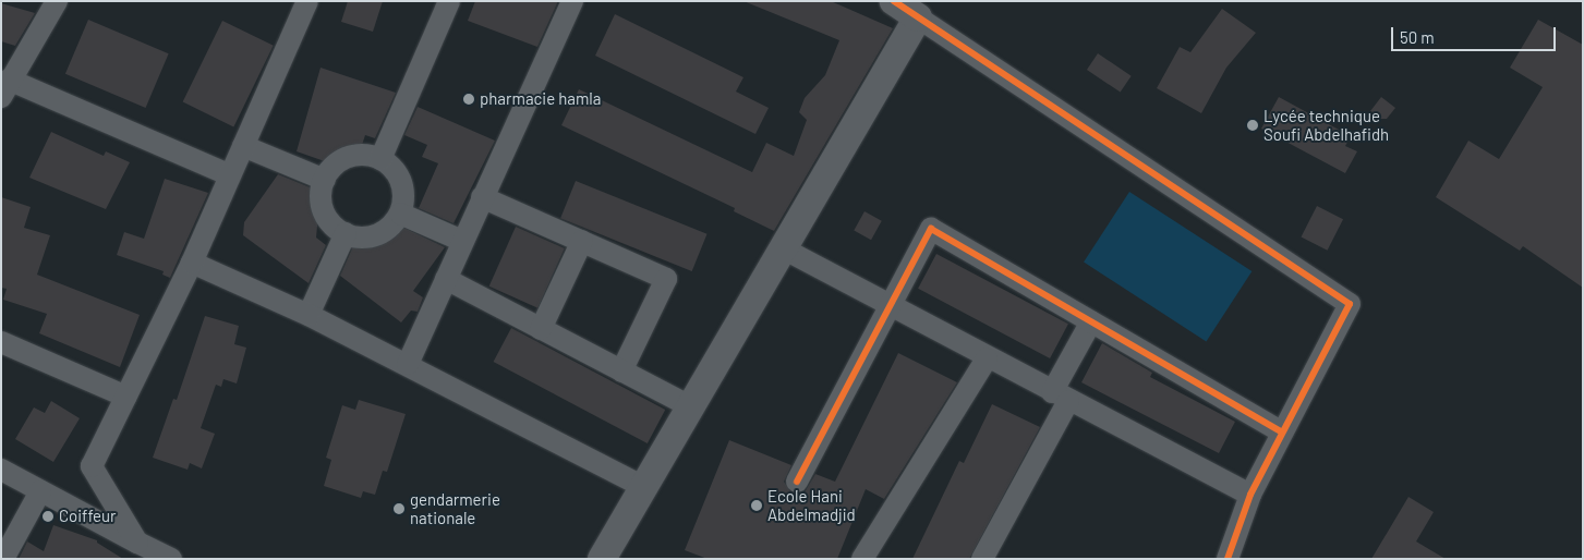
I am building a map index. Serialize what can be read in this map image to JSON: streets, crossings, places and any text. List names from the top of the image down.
{
  "places": [
    "pharmacie hamla",
    "Lycée technique Soufi Abdelhafidh",
    "Ecole Hani Abdelmadjid",
    "gendarmerie nationale",
    "Coiffeur"
  ],
  "scale_bar": "50 m"
}
